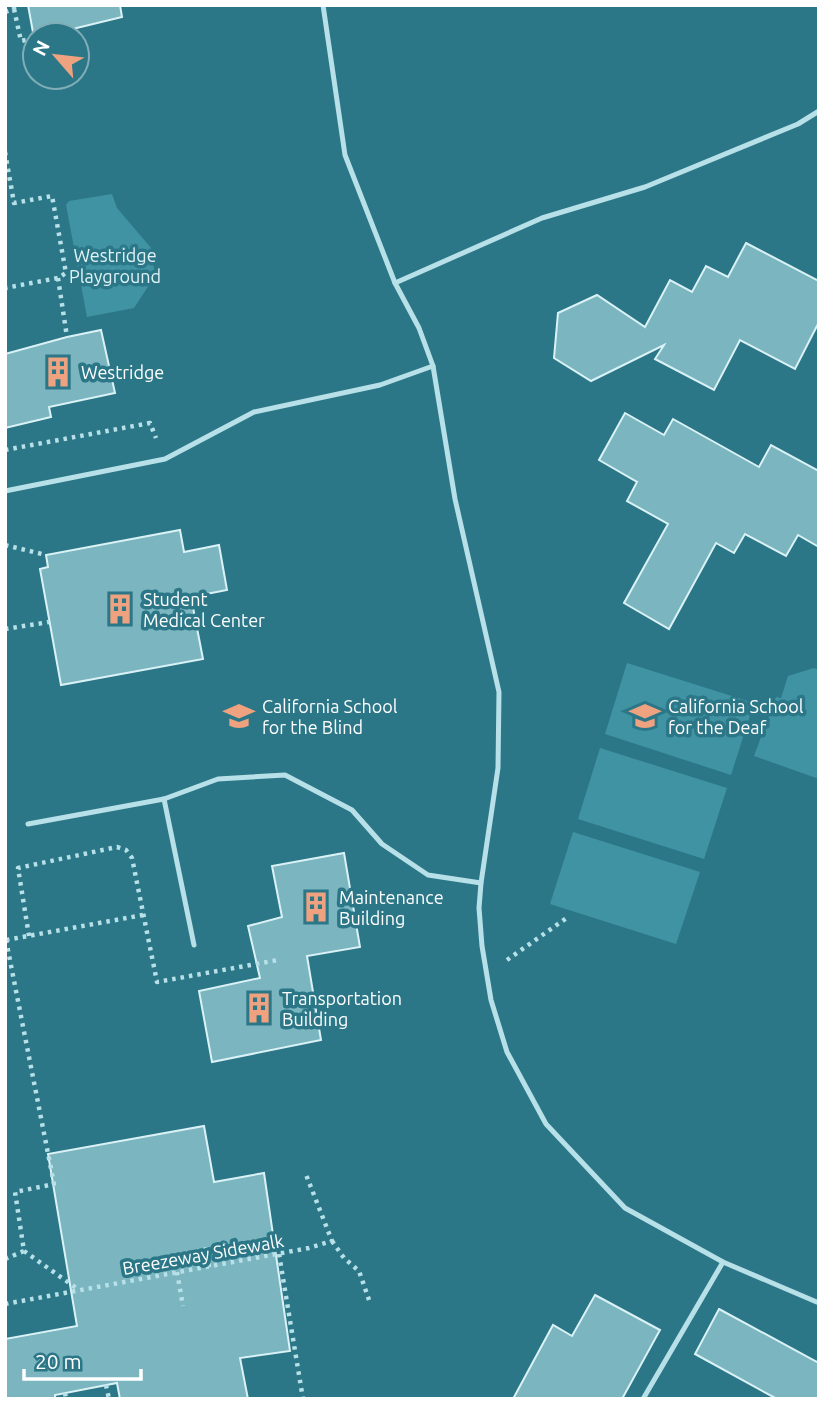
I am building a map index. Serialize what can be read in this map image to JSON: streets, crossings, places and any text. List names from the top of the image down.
{
  "streets": {
    "path": ["Breezeway Sidewalk"]
  },
  "parks": ["Westridge Playground"],
  "places": {
    "building": [
      "Westridge",
      "Student Medical Center",
      "Maintenance Building",
      "Transportation Building"
    ],
    "school or university": ["California School for the Blind", "California School for the Deaf"]
  },
  "scale_bar": "20 m",
  "north": "top left"
}
